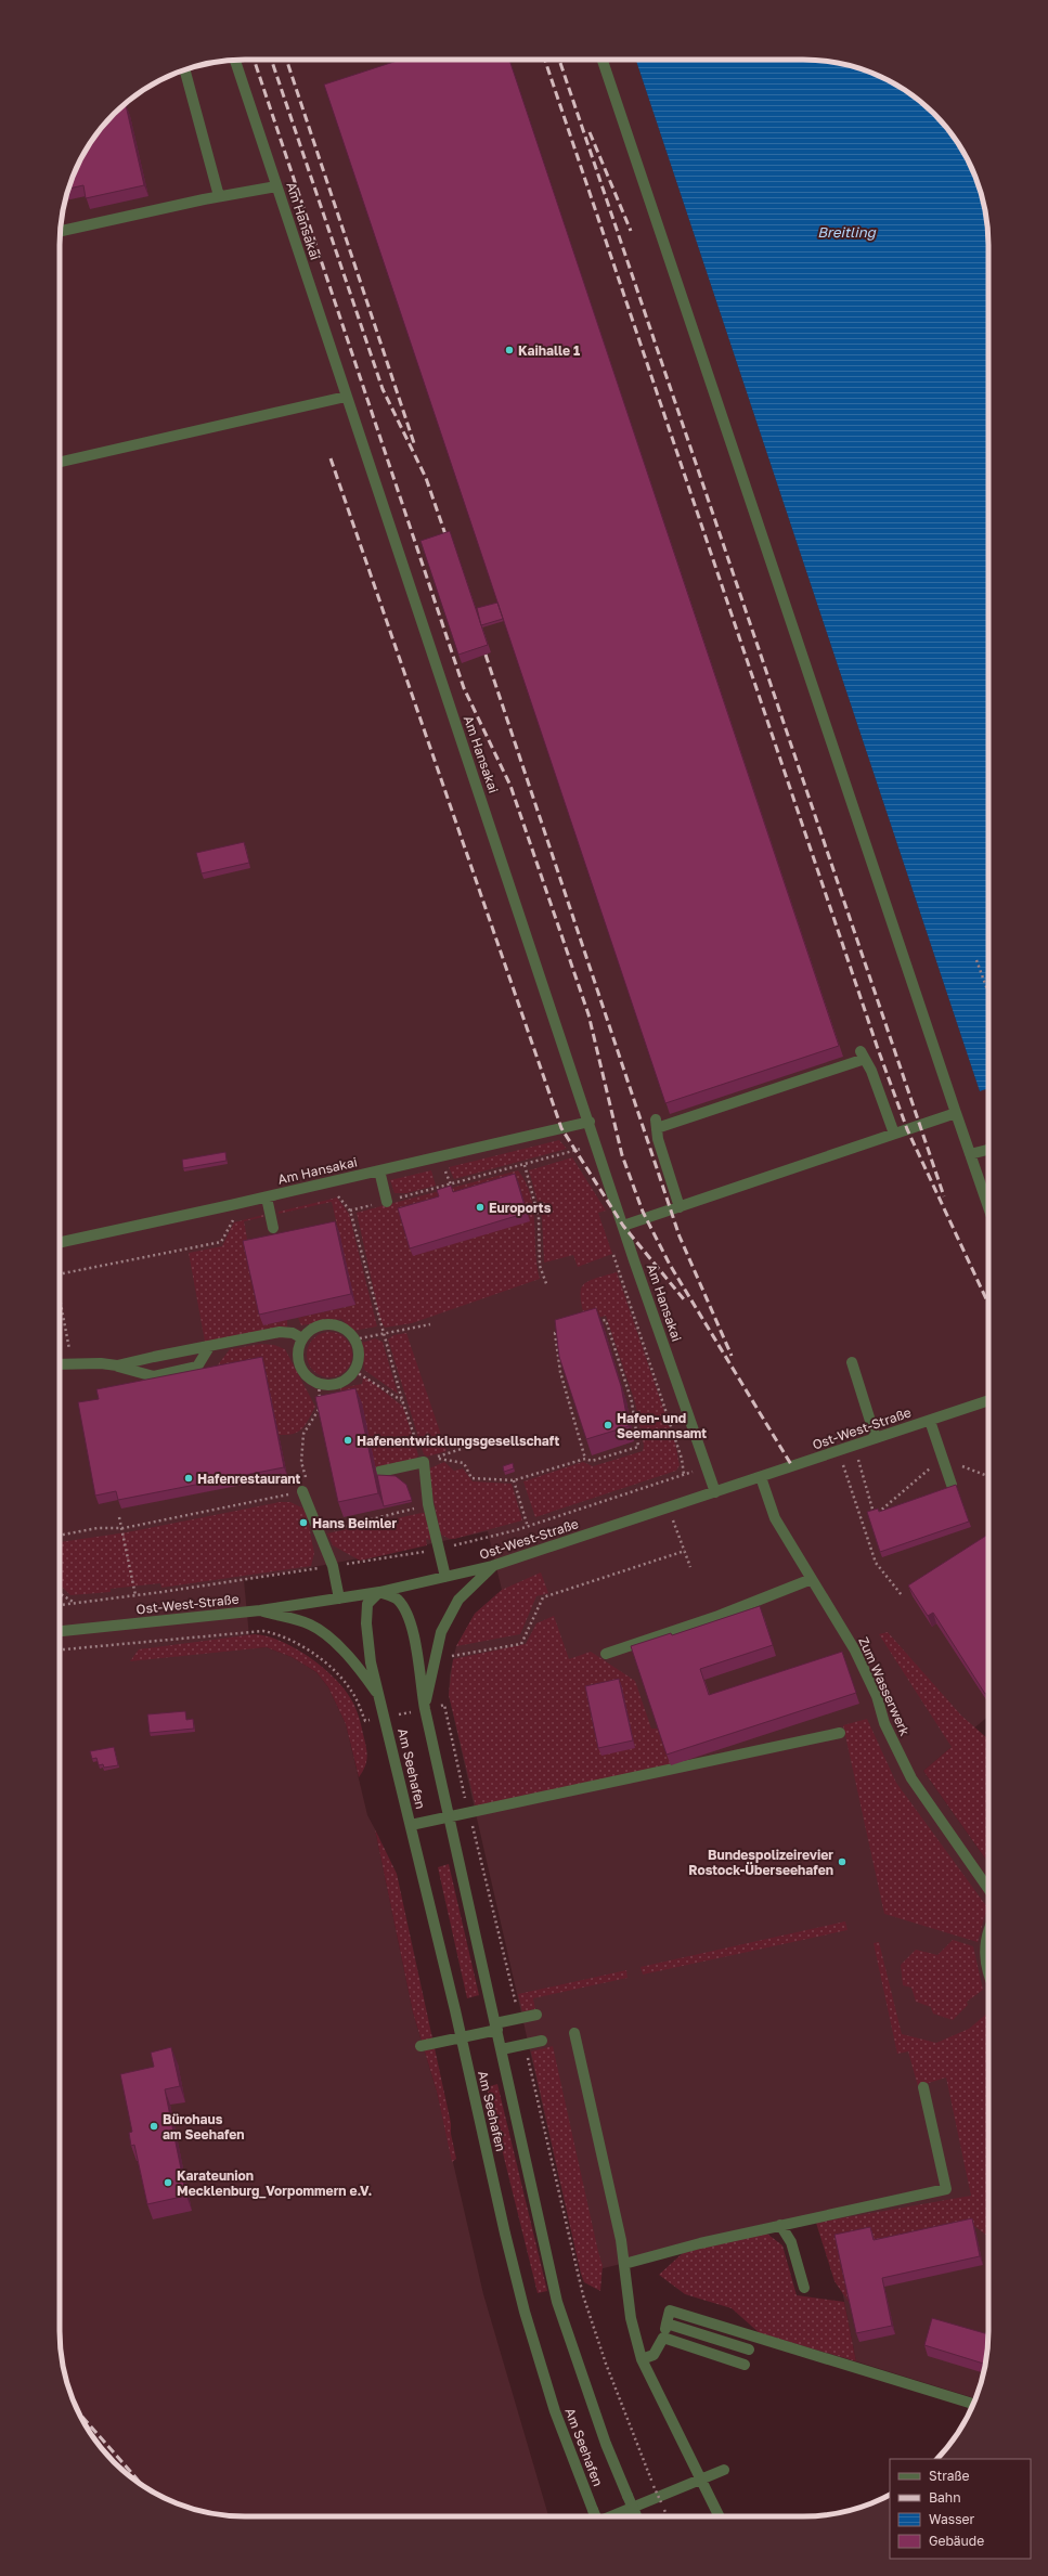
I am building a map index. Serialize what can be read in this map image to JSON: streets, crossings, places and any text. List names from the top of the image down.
{
  "streets": {
    "street": [
      "Am Hansakai",
      "Ost-West-Straße",
      "Zum Wasserwerk",
      "Am Seehafen"
    ]
  },
  "crossings": [
    ["Am Hansakai", "Ost-West-Straße"],
    ["Ost-West-Straße", "Zum Wasserwerk"],
    ["Ost-West-Straße", "Am Seehafen"]
  ],
  "water": ["Breitling"],
  "places": [
    "Kaihalle 1",
    "Euroports",
    "Hafen- und Seemannsamt",
    "Hafenentwicklungsgesellschaft",
    "Hafenrestaurant",
    "Hans Beimler",
    "Bundespolizeirevier Rostock-Überseehafen",
    "Bürohaus am Seehafen",
    "Karateunion Mecklenburg_Vorpommern e.V."
  ],
  "legend": [
    "Straße",
    "Bahn",
    "Wasser",
    "Gebäude"
  ]
}
